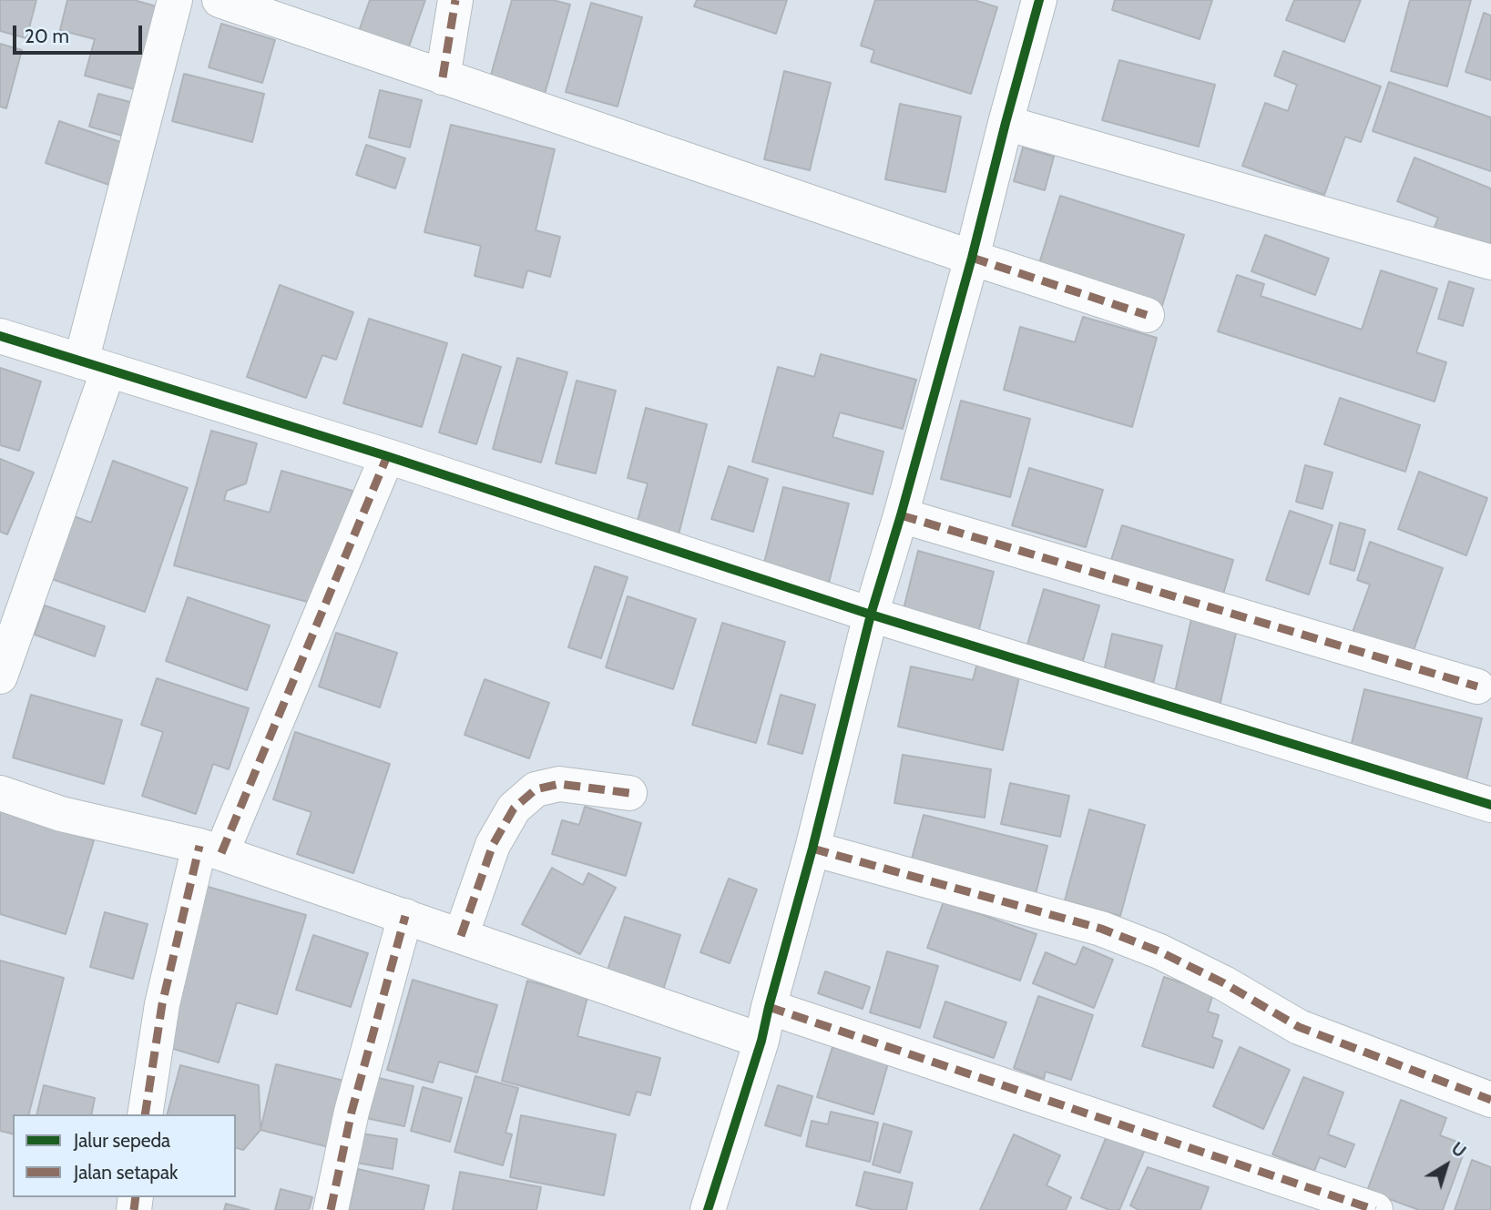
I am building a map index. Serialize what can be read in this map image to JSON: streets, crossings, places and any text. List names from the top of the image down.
{
  "legend": ["Jalur sepeda", "Jalan setapak"],
  "scale_bar": "20 m",
  "north": "top right"
}
